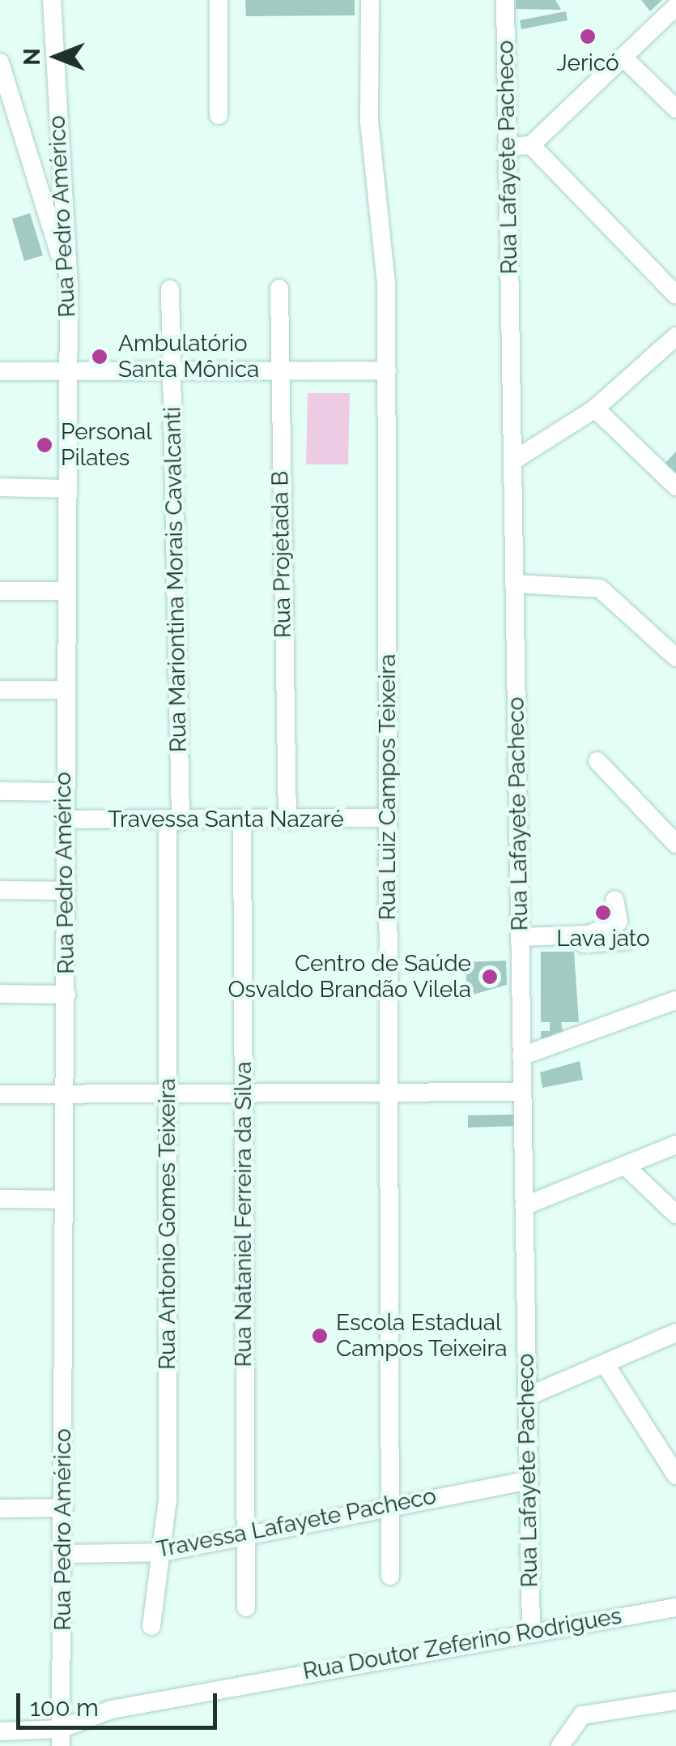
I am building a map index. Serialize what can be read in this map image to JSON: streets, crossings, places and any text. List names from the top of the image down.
{
  "streets": {
    "street": [
      "Rua Lafayete Pacheco",
      "Rua Pedro Américo",
      "Rua Projetada B",
      "Rua Mariontina Morais Cavalcanti",
      "Rua Luiz Campos Teixeira",
      "Travessa Santa Nazaré",
      "Rua Nataniel Ferreira da Silva",
      "Rua Antonio Gomes Teixeira",
      "Travessa Lafayete Pacheco",
      "Rua Doutor Zeferino Rodrigues"
    ]
  },
  "crossings": [
    ["Rua Lafayete Pacheco", "Travessa Lafayete Pacheco"],
    ["Rua Lafayete Pacheco", "Rua Doutor Zeferino Rodrigues"],
    ["Rua Pedro Américo", "Travessa Santa Nazaré"],
    ["Rua Pedro Américo", "Travessa Lafayete Pacheco"],
    ["Rua Pedro Américo", "Rua Doutor Zeferino Rodrigues"],
    ["Rua Projetada B", "Travessa Santa Nazaré"],
    ["Rua Mariontina Morais Cavalcanti", "Travessa Santa Nazaré"],
    ["Rua Mariontina Morais Cavalcanti", "Rua Antonio Gomes Teixeira"],
    ["Rua Luiz Campos Teixeira", "Travessa Santa Nazaré"],
    ["Rua Luiz Campos Teixeira", "Travessa Lafayete Pacheco"],
    ["Travessa Santa Nazaré", "Rua Nataniel Ferreira da Silva"],
    ["Travessa Santa Nazaré", "Rua Antonio Gomes Teixeira"],
    ["Rua Nataniel Ferreira da Silva", "Travessa Lafayete Pacheco"],
    ["Rua Antonio Gomes Teixeira", "Travessa Lafayete Pacheco"]
  ],
  "places": [
    "Jericó",
    "Ambulatório Santa Mônica",
    "Personal Pilates",
    "Lava jato",
    "Centro de Saúde Osvaldo Brandão Vilela",
    "Escola Estadual Campos Teixeira"
  ],
  "scale_bar": "100 m",
  "north": "left"
}
